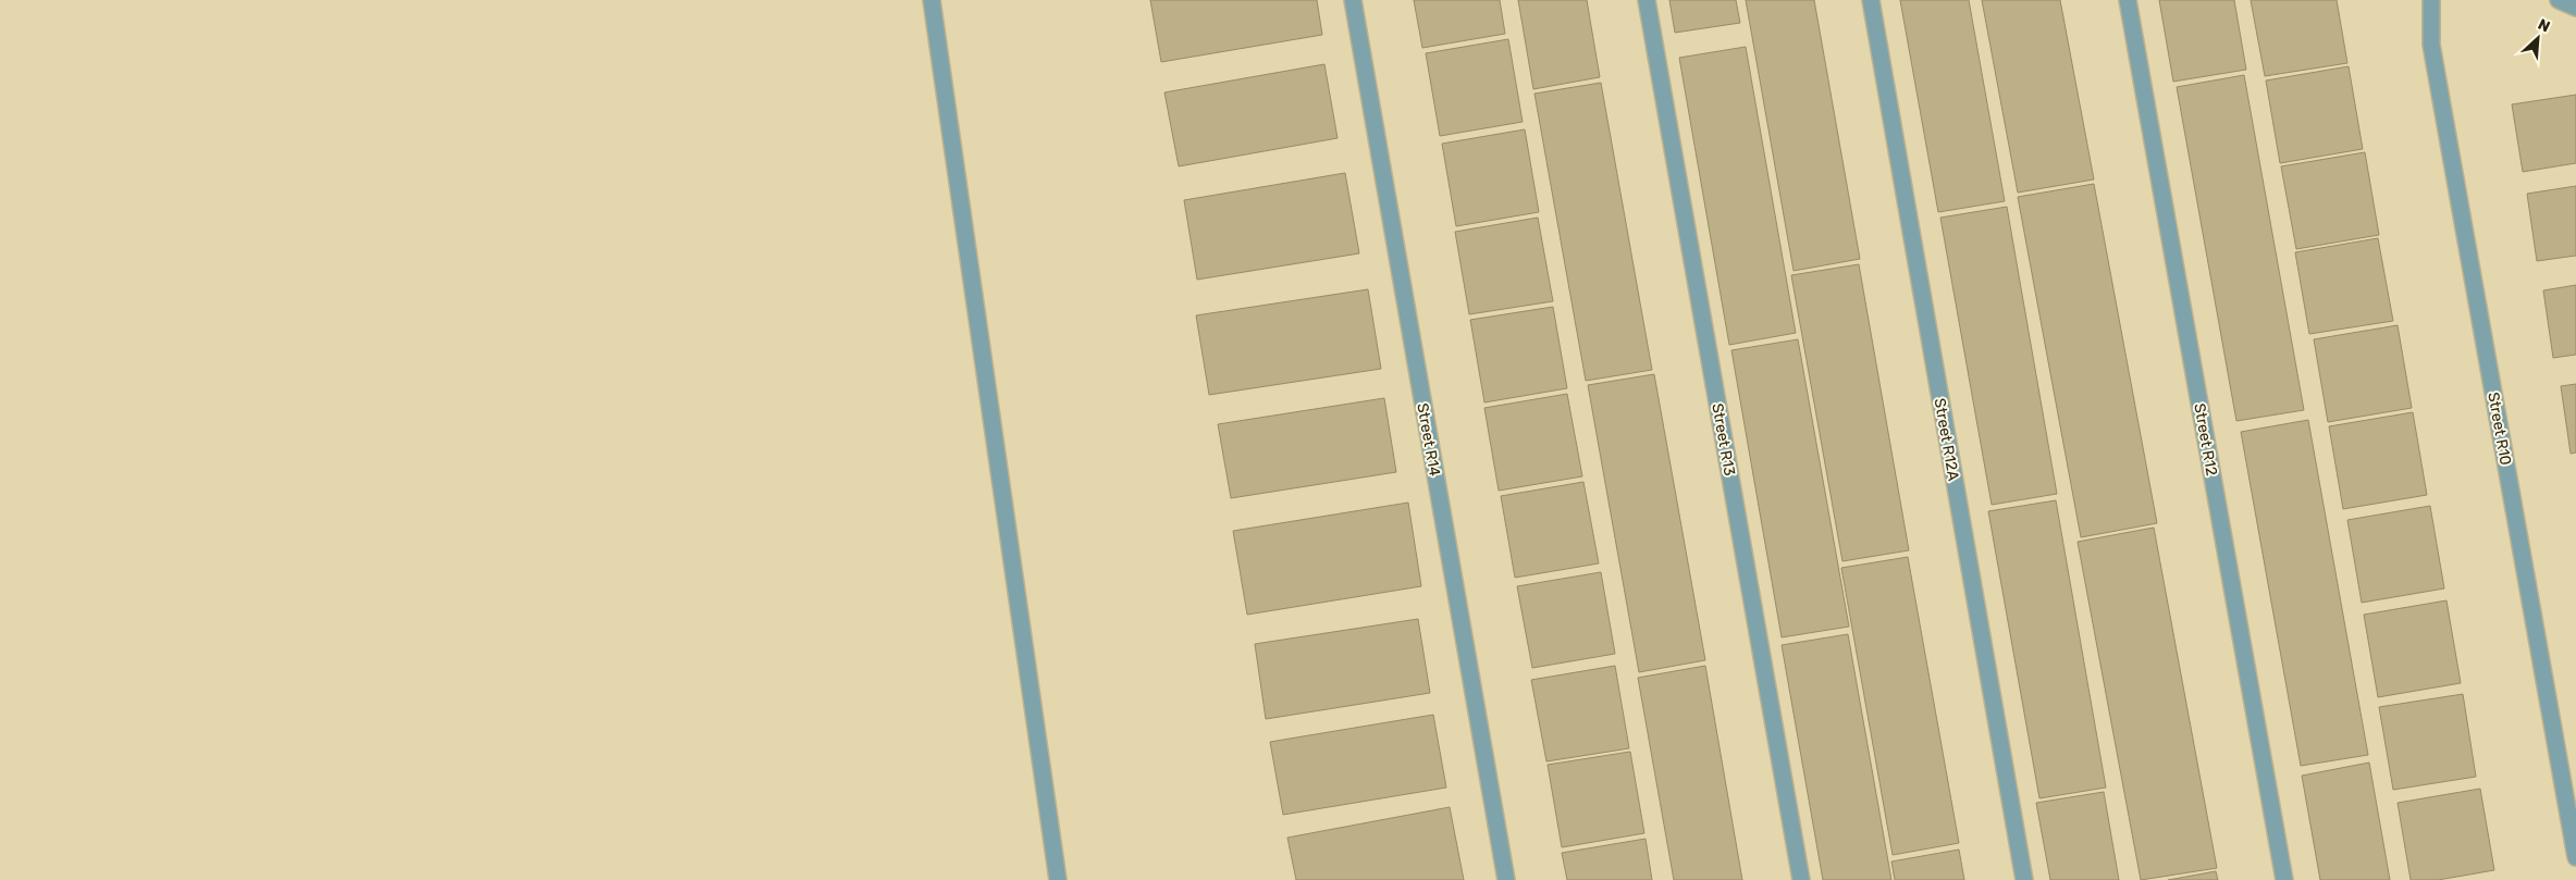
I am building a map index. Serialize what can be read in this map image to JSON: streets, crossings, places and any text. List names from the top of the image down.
{
  "streets": {
    "street": [
      "Street R10",
      "Street R14",
      "Street R13",
      "Street R12A",
      "Street R12"
    ]
  },
  "north": "top right"
}
